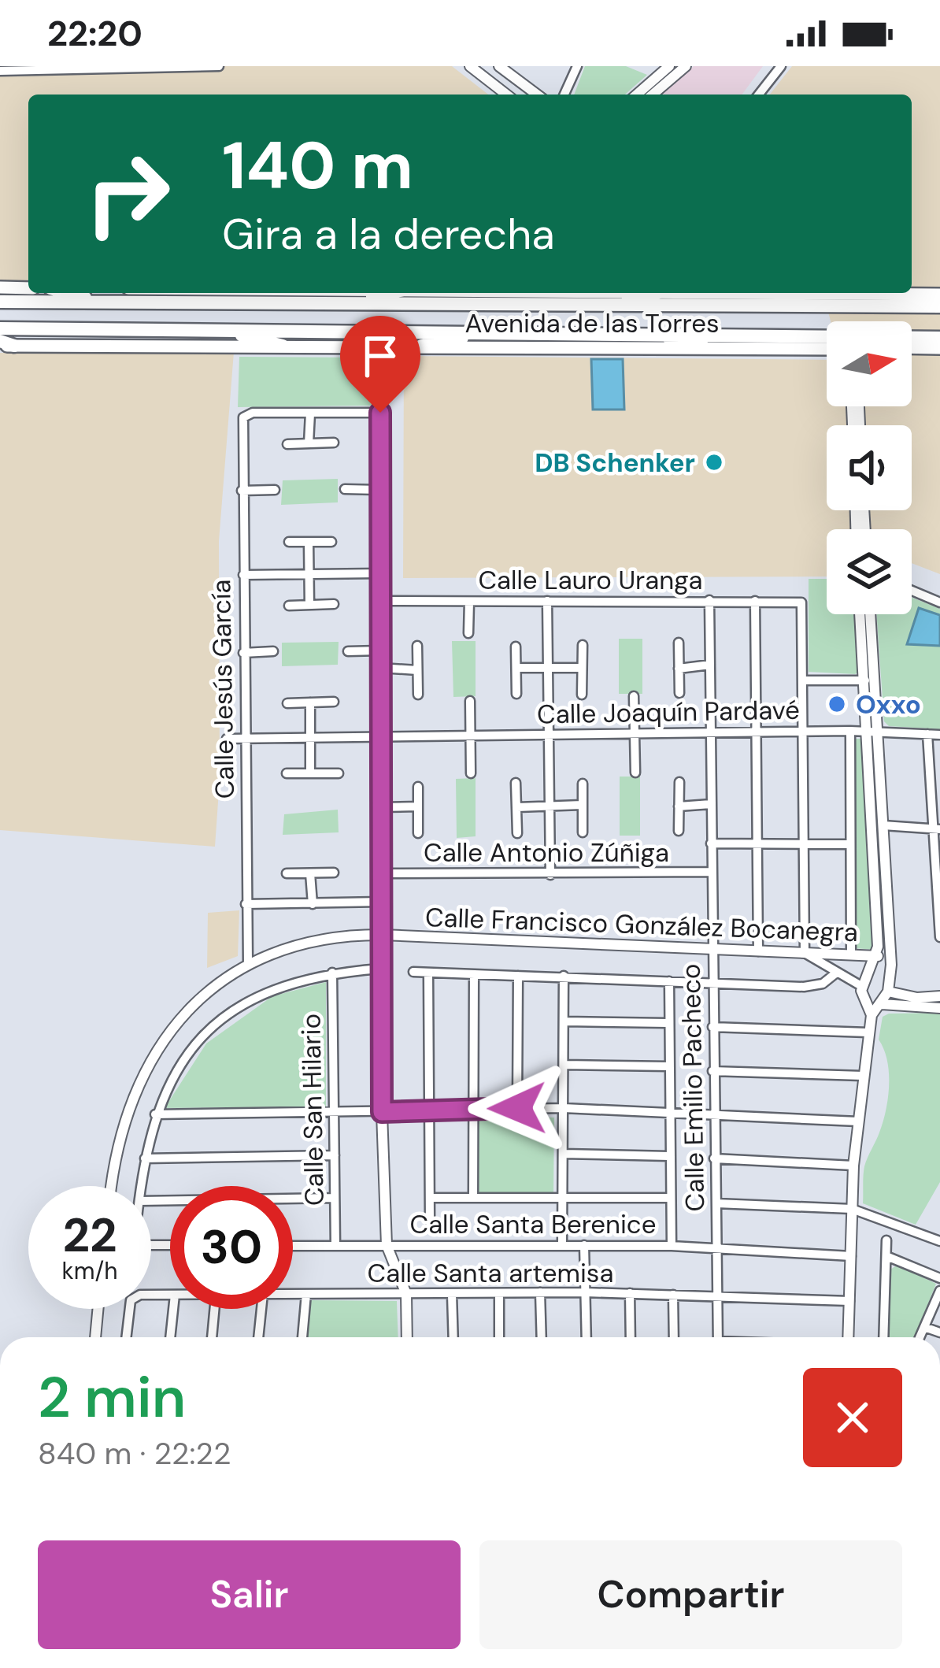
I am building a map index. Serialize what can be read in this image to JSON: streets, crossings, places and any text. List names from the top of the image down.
{
  "streets": {
    "highway": ["Avenida de las Torres"],
    "street": [
      "Calle Lauro Uranga",
      "Calle Jesús García",
      "Calle Joaquín Pardavé",
      "Calle Antonio Zúñiga",
      "Calle Francisco González Bocanegra",
      "Calle Emilio Pacheco",
      "Calle San Hilario",
      "Calle Santa Berenice",
      "Calle Santa artemisa"
    ]
  },
  "crossings": [
    ["Calle Lauro Uranga", "Calle Emilio Pacheco"],
    ["Calle Jesús García", "Calle Joaquín Pardavé"],
    ["Calle Jesús García", "Calle Francisco González Bocanegra"],
    ["Calle Joaquín Pardavé", "Calle Emilio Pacheco"],
    ["Calle Antonio Zúñiga", "Calle Emilio Pacheco"],
    ["Calle Francisco González Bocanegra", "Calle Emilio Pacheco"],
    ["Calle Emilio Pacheco", "Calle Santa Berenice"],
    ["Calle Emilio Pacheco", "Calle Santa artemisa"],
    ["Calle San Hilario", "Calle Santa Berenice"]
  ],
  "places": ["DB Schenker", "Oxxo"],
  "north": "right",
  "page": {
    "status": "22:20",
    "turn": ["140 m", "Gira a la derecha"],
    "speed": "22 km/h",
    "limit": "30",
    "heading": ["2 min", "840 m · 22:22"],
    "buttons": ["Salir", "Compartir"]
  }
}
